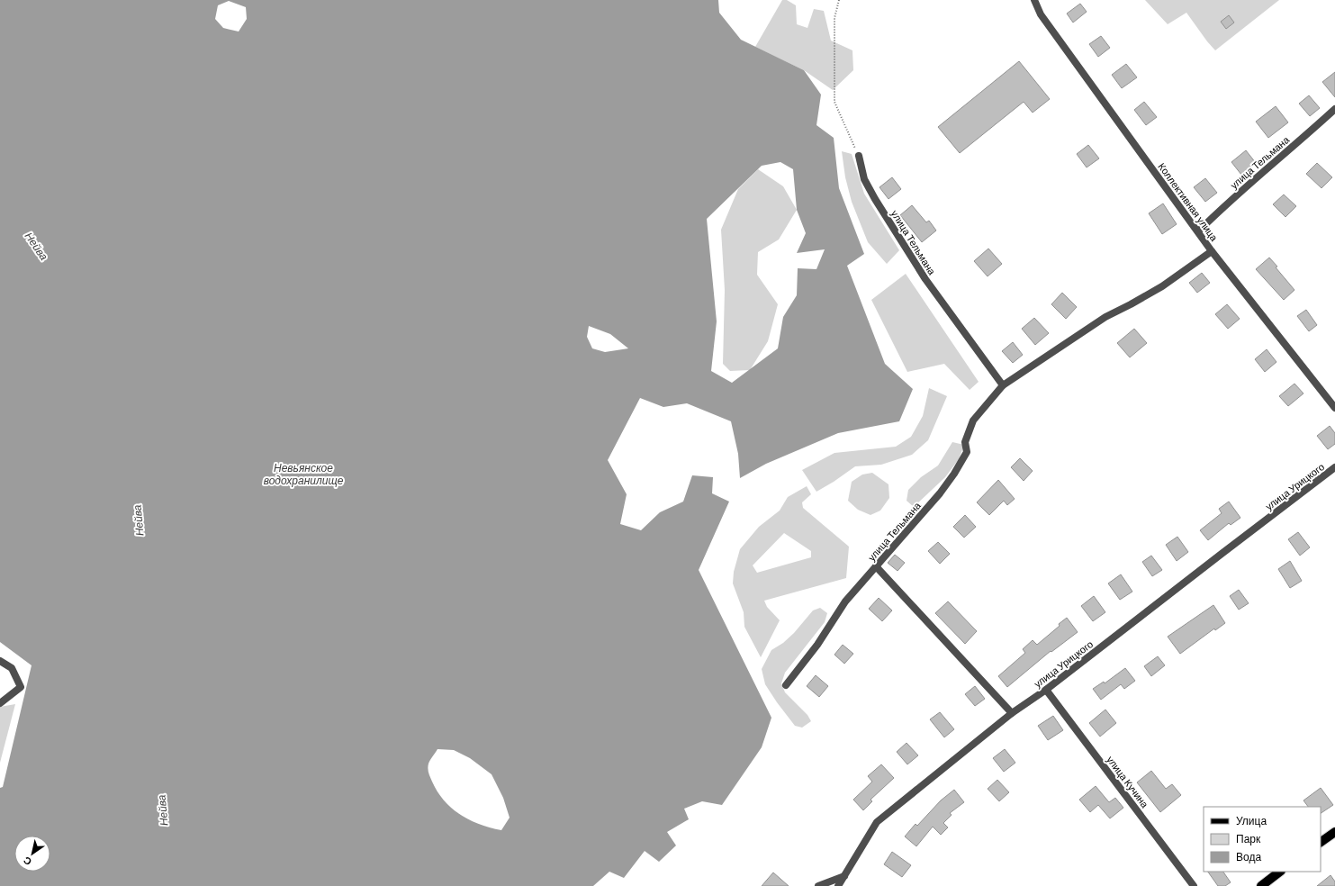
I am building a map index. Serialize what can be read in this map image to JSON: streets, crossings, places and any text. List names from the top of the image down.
{
  "streets": {
    "street": [
      "улица Тельмана",
      "Коллективная улица",
      "улица Урицкого",
      "улица Кучина"
    ]
  },
  "crossings": [
    ["улица Тельмана", "Коллективная улица"],
    ["улица Урицкого", "улица Кучина"]
  ],
  "water": ["Нейва", "Невьянское водохранилище"],
  "legend": ["Улица", "Парк", "Вода"],
  "north": "bottom left"
}
